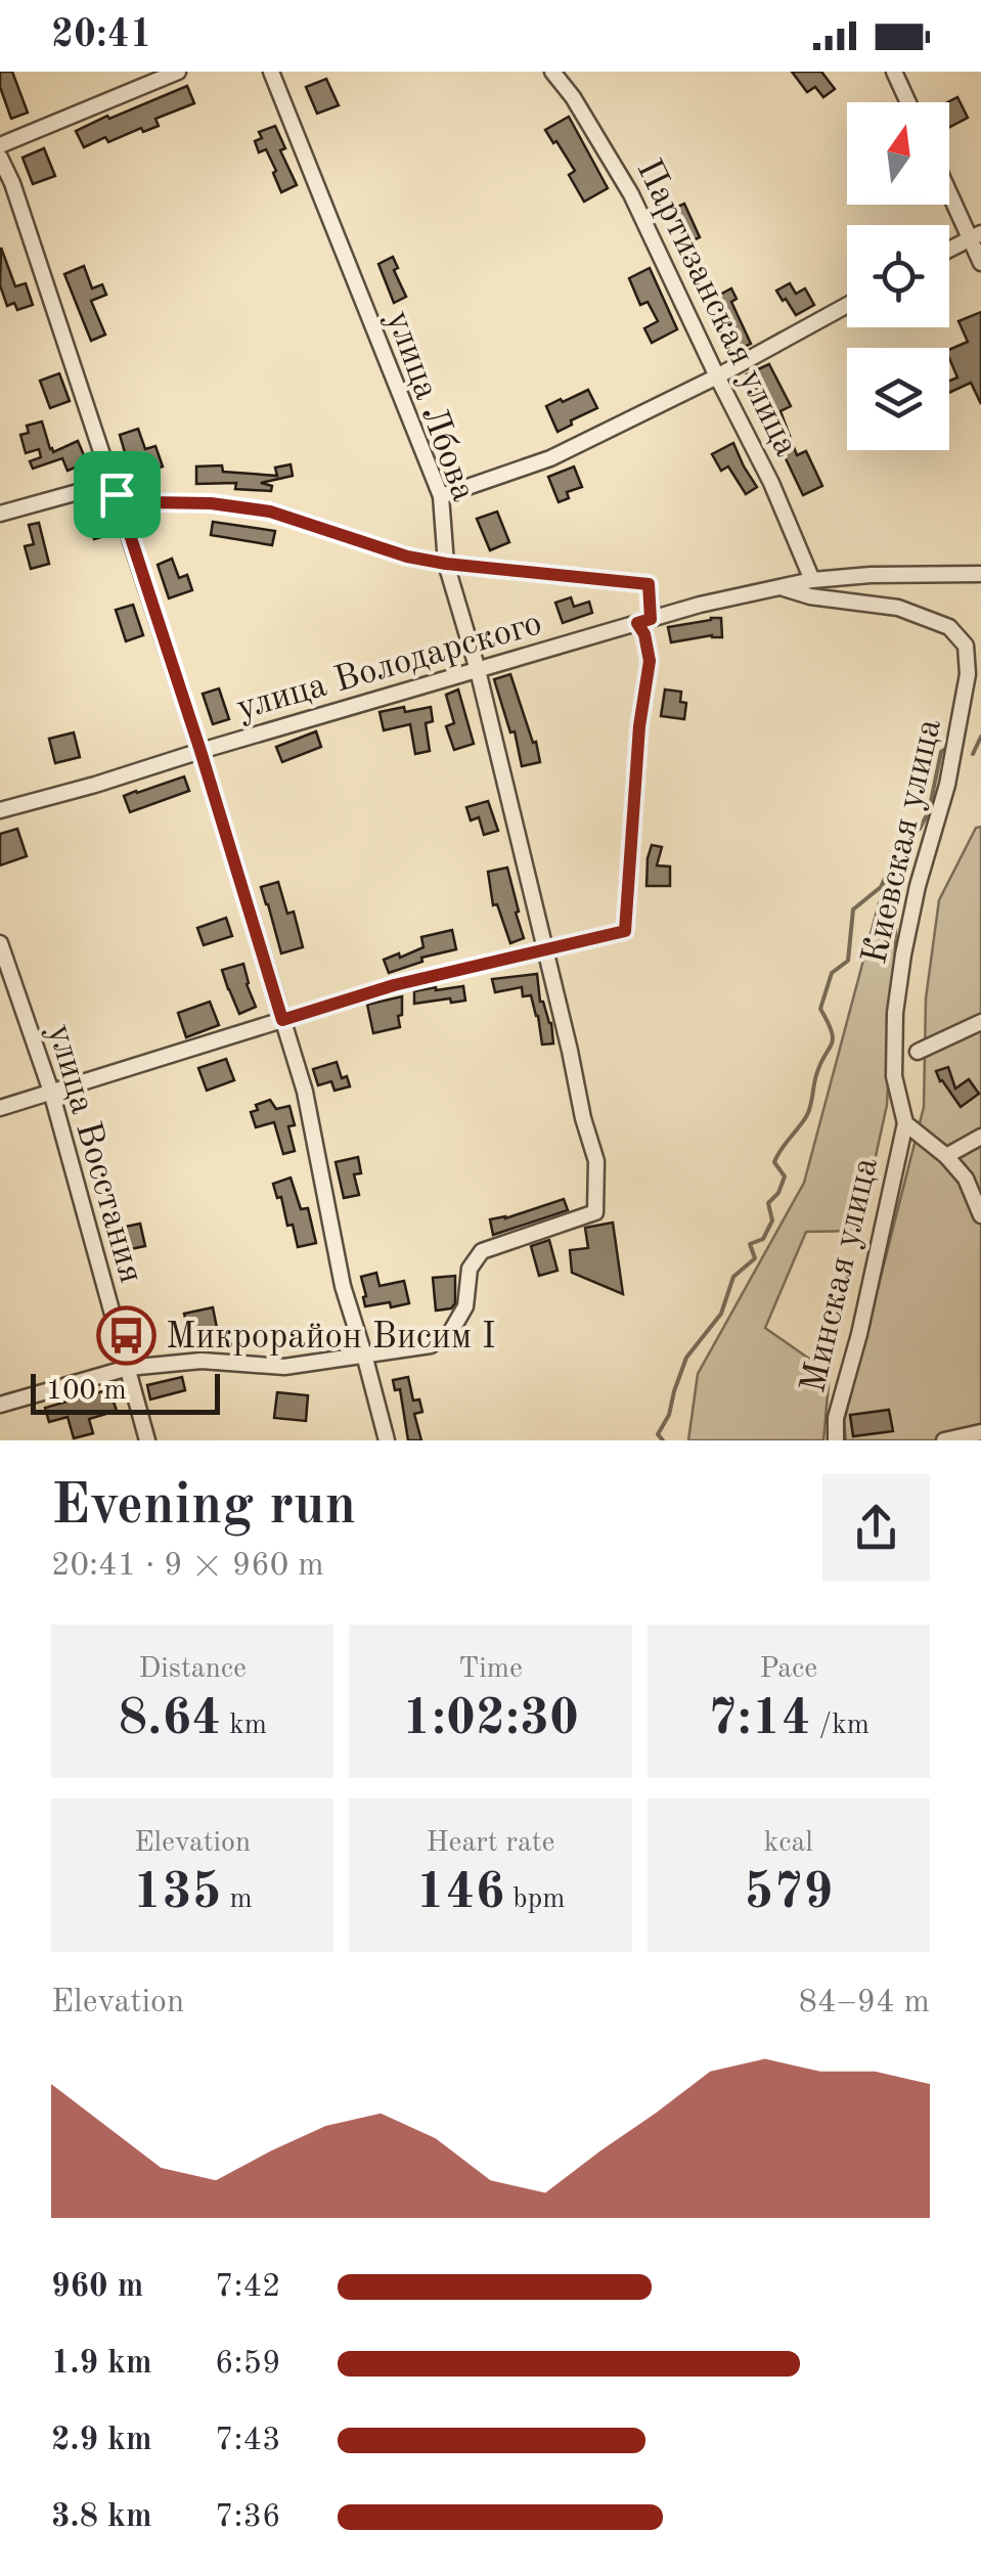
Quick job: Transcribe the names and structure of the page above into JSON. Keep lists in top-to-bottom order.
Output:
{
  "streets": {
    "street": [
      "Партизанская улица",
      "улица Лбова",
      "улица Володарского",
      "Киевская улица",
      "улица Восстания",
      "Минская улица"
    ]
  },
  "crossings": [
    ["Партизанская улица", "улица Володарского"],
    ["улица Лбова", "улица Володарского"],
    ["улица Володарского", "Киевская улица"],
    ["Киевская улица", "Минская улица"]
  ],
  "places": {
    "bus stop": ["Микрорайон Висим I"]
  },
  "scale_bar": "100 m",
  "north": "top",
  "page": {
    "status": "20:41",
    "scale": "100 m",
    "heading": ["Evening run", "20:41 · 9 × 960 m"],
    "stats": [
      ["Distance", "8.64 km"],
      ["Time", "1:02:30"],
      ["Pace", "7:14 /km"],
      ["Elevation", "135 m"],
      ["Heart rate", "146 bpm"],
      ["kcal", "579"]
    ],
    "chart": ["Elevation", "84–94 m"],
    "list": [
      {
        "name": "960 m",
        "note": "7:42"
      },
      {
        "name": "1.9 km",
        "note": "6:59"
      },
      {
        "name": "2.9 km",
        "note": "7:43"
      },
      {
        "name": "3.8 km",
        "note": "7:36"
      }
    ]
  }
}
